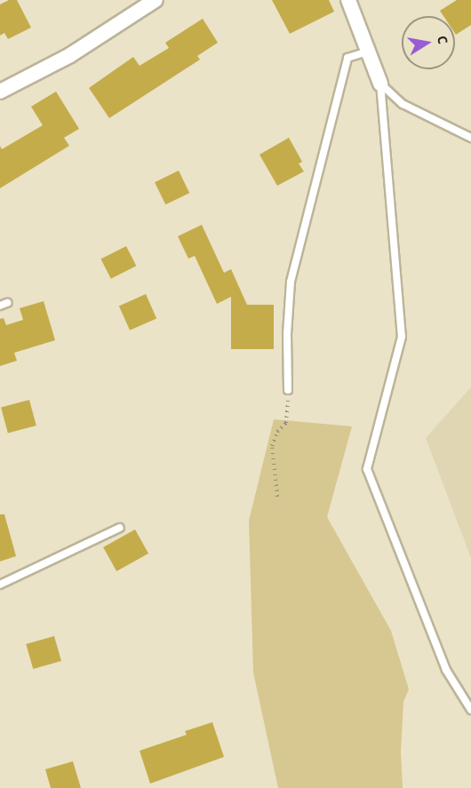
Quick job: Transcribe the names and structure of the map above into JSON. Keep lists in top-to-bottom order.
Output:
{
  "north": "right"
}
